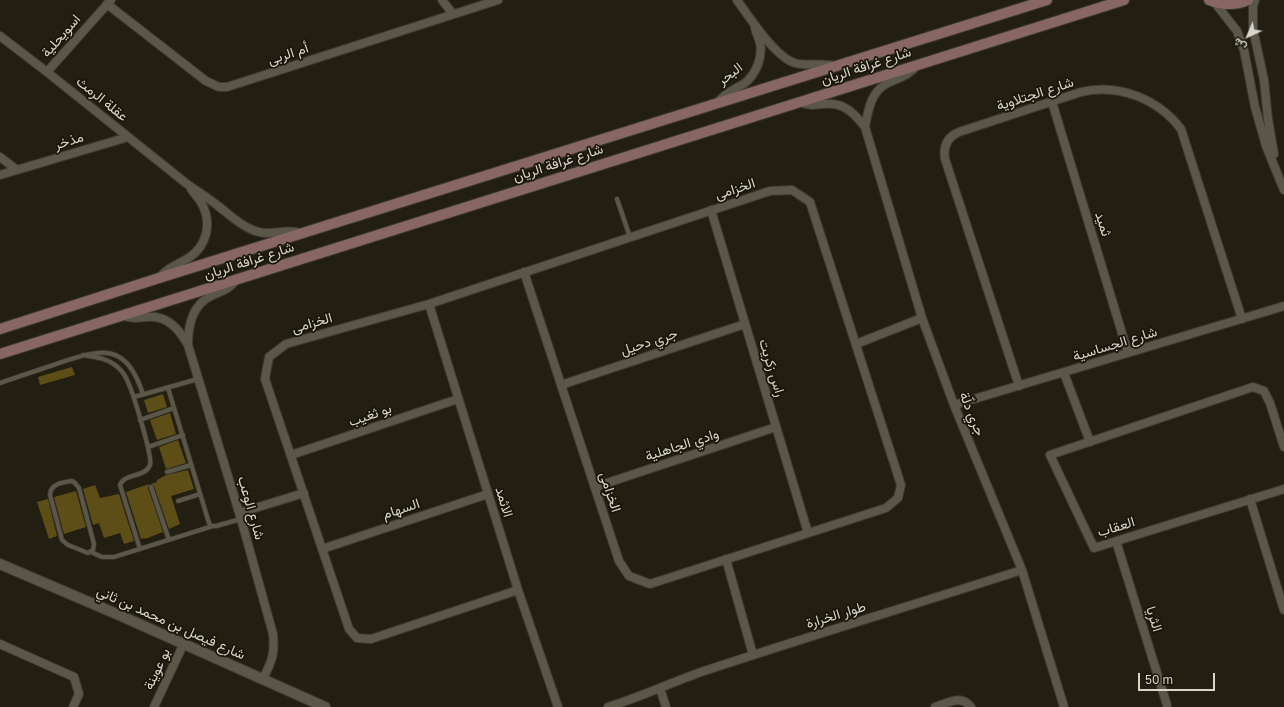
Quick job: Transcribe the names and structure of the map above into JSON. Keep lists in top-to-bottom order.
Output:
{
  "streets": {
    "main road": ["شارع غرافة الريان"],
    "street": [
      "اسويحلية",
      "أم الربى",
      "البحر",
      "شارع الجتلاوية",
      "عقلة الرمث",
      "مذخر",
      "الخزامى",
      "ثميد",
      "جري دحيل",
      "شارع الجساسية",
      "راس زكريت",
      "جري دلّة",
      "بو ثغيب",
      "وادي الجاهلية",
      "الاثمد",
      "شارع الوعب",
      "السهام",
      "العقاب",
      "طوار الخرارة",
      "الثريا",
      "شارع فيصل بن محمد بن ثاني",
      "بو عوينة"
    ]
  },
  "crossings": [
    ["اسويحلية", "أم الربى"],
    ["اسويحلية", "عقلة الرمث"],
    ["شارع غرافة الريان", "البحر"],
    ["شارع غرافة الريان", "عقلة الرمث"],
    ["شارع غرافة الريان", "جري دلّة"],
    ["شارع غرافة الريان", "شارع الوعب"],
    ["شارع الجتلاوية", "ثميد"],
    ["شارع الجتلاوية", "شارع الجساسية"],
    ["عقلة الرمث", "مذخر"],
    ["الخزامى", "جري دحيل"],
    ["الخزامى", "راس زكريت"],
    ["الخزامى", "بو ثغيب"],
    ["الخزامى", "وادي الجاهلية"],
    ["الخزامى", "الاثمد"],
    ["الخزامى", "السهام"],
    ["ثميد", "شارع الجساسية"],
    ["جري دحيل", "راس زكريت"],
    ["شارع الجساسية", "جري دلّة"],
    ["راس زكريت", "وادي الجاهلية"],
    ["جري دلّة", "طوار الخرارة"],
    ["بو ثغيب", "الاثمد"],
    ["الاثمد", "السهام"],
    ["شارع الوعب", "شارع فيصل بن محمد بن ثاني"],
    ["العقاب", "الثريا"],
    ["شارع فيصل بن محمد بن ثاني", "بو عوينة"]
  ],
  "scale_bar": "50 m",
  "north": "bottom left"
}
